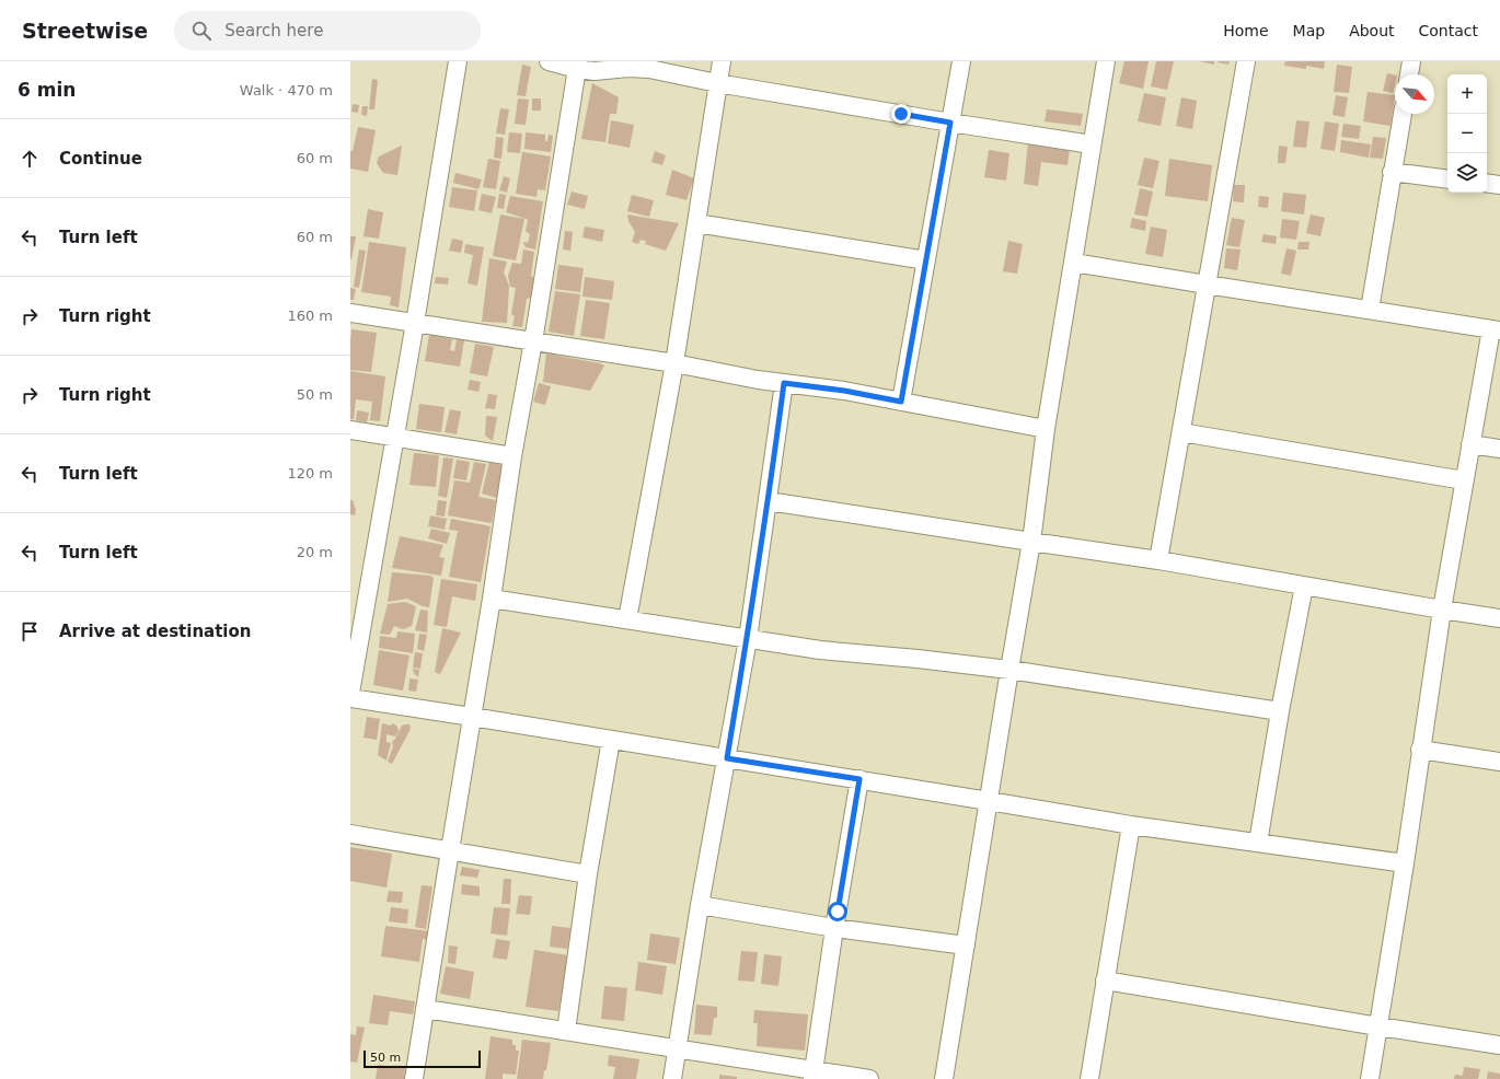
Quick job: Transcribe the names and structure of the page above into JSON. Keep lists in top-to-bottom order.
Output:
{
  "scale_bar": "50 m",
  "north": "bottom right",
  "page": {
    "header": "Streetwise",
    "search": "Search here",
    "nav": [
      "Home",
      "Map",
      "About",
      "Contact"
    ],
    "heading": ["6 min", "Walk · 470 m"],
    "map_buttons": ["+", "−"],
    "list": [
      ["Continue", "60 m"],
      ["Turn left", "60 m"],
      ["Turn right", "160 m"],
      ["Turn right", "50 m"],
      ["Turn left", "120 m"],
      ["Turn left", "20 m"],
      "Arrive at destination"
    ],
    "scale": "50 m"
  }
}
